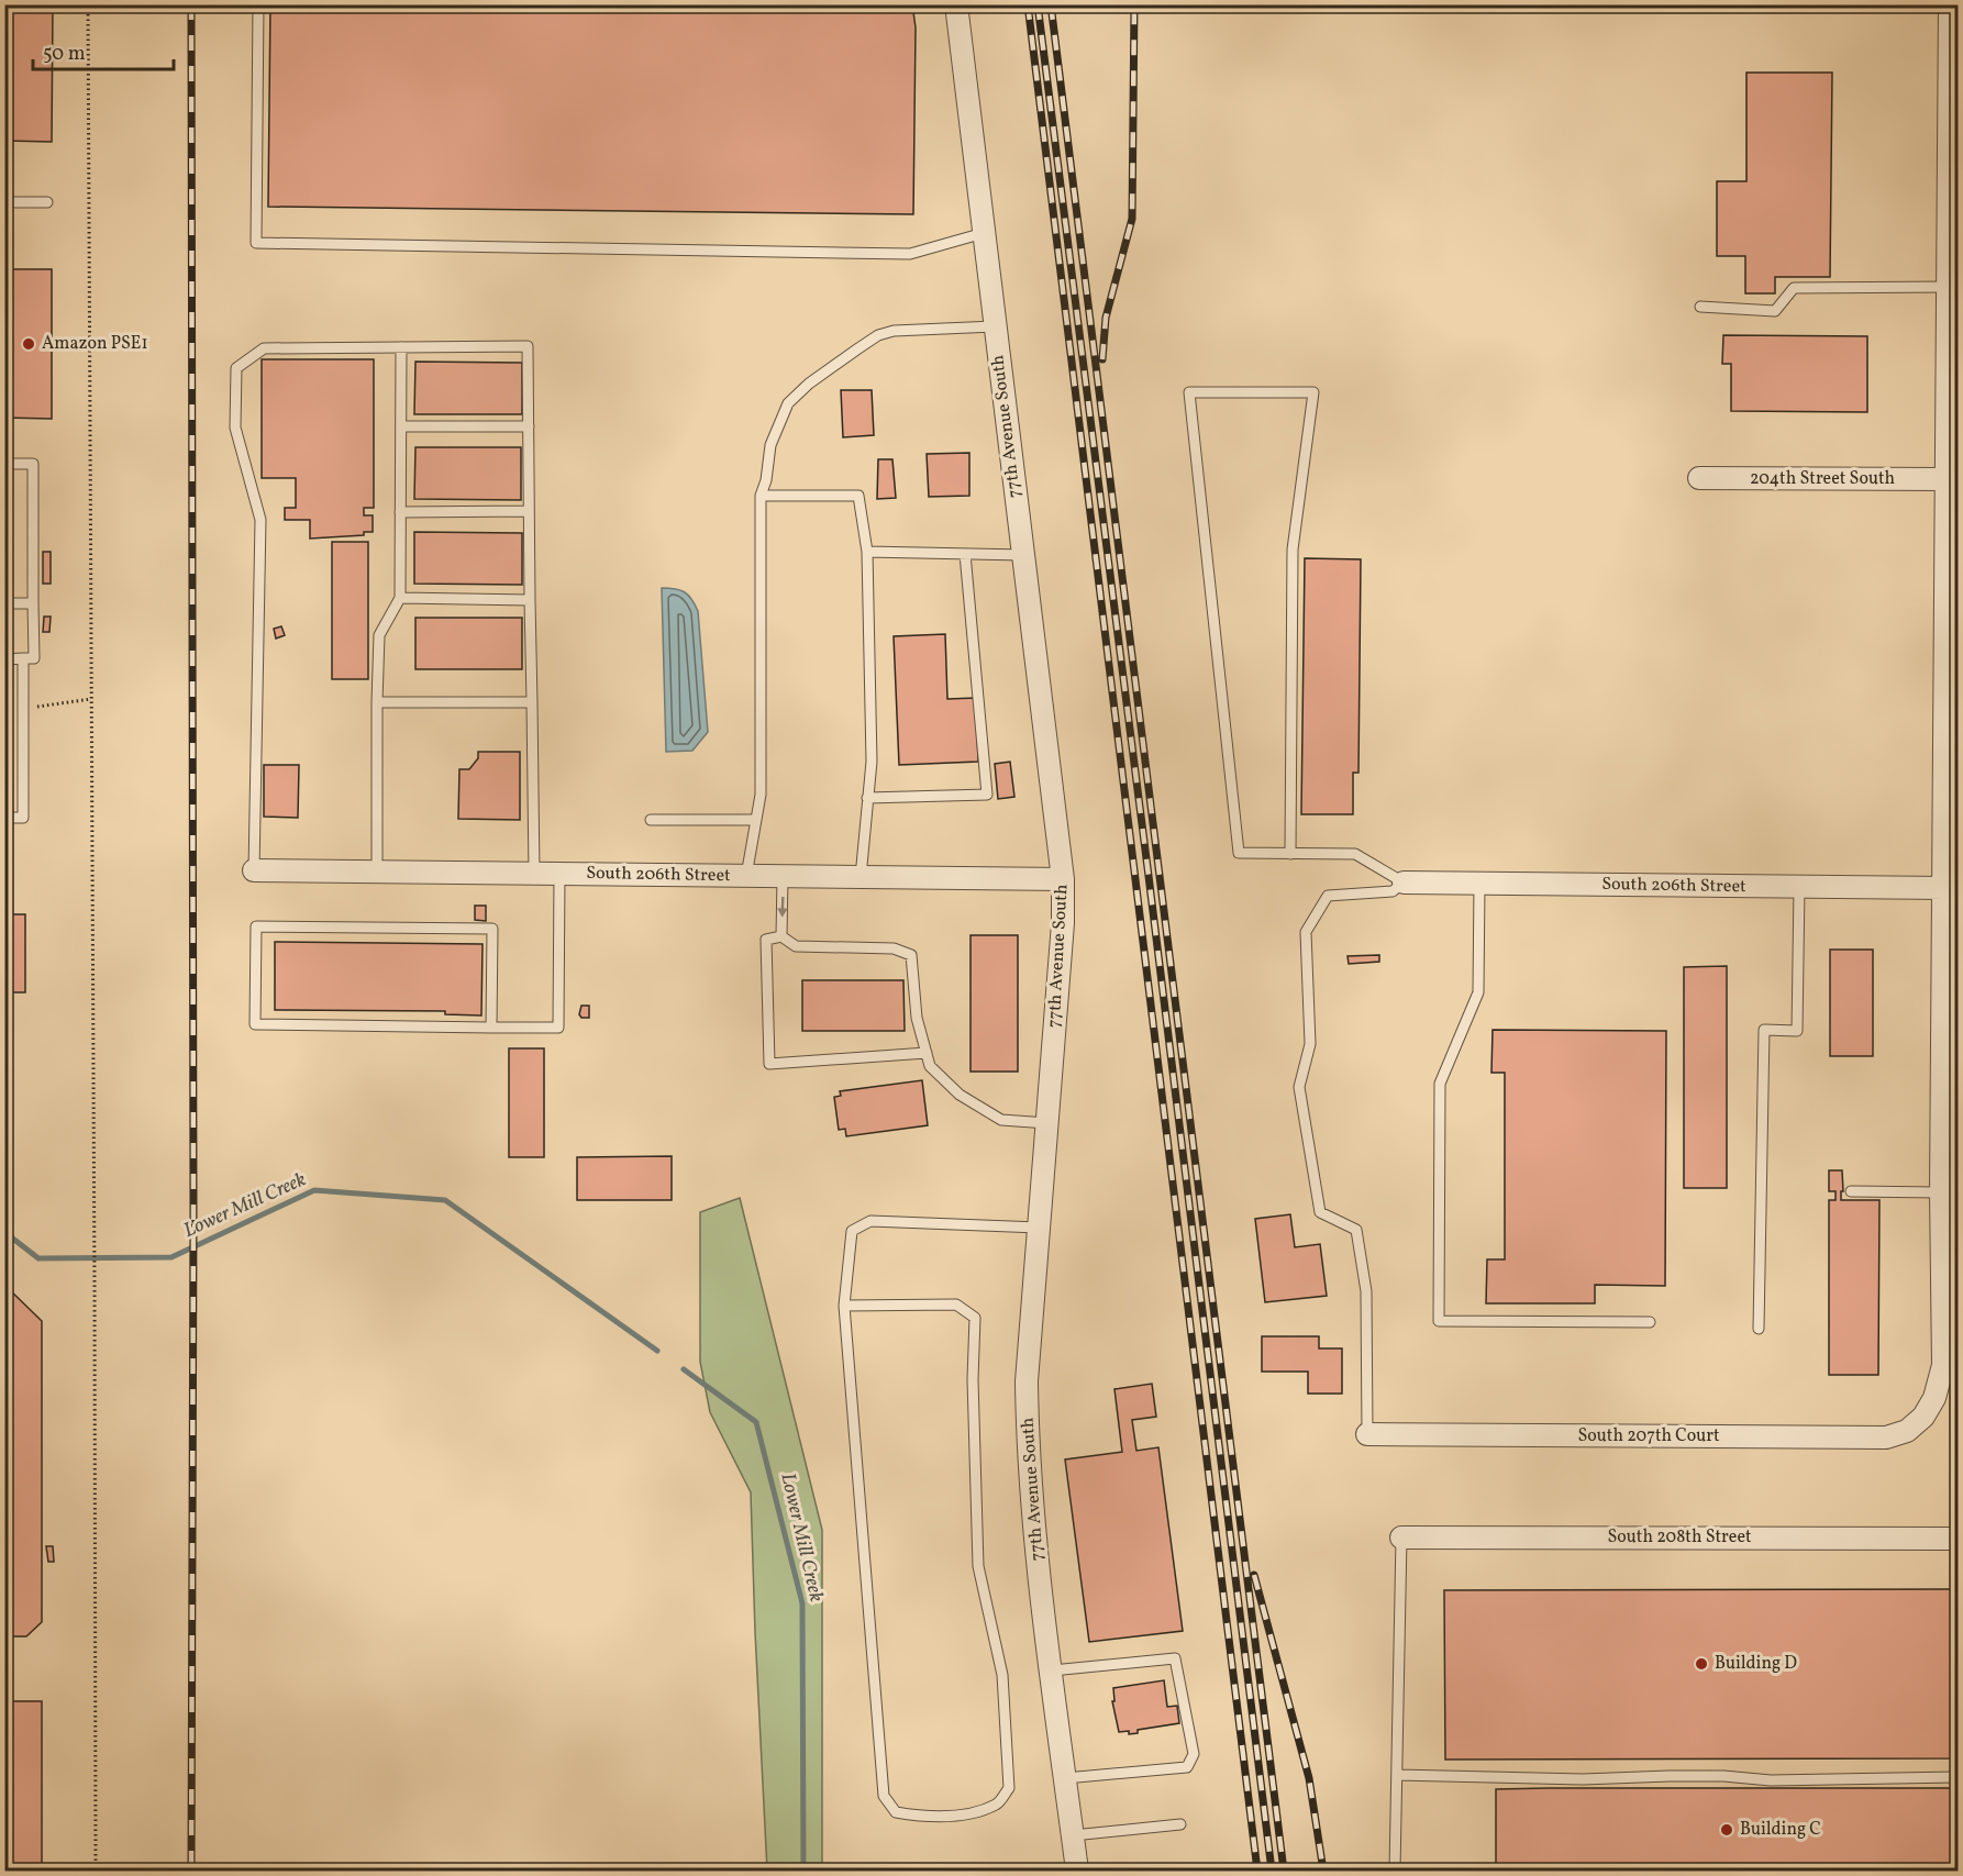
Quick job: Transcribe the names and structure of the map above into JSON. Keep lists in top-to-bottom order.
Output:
{
  "streets": {
    "street": [
      "77th Avenue South",
      "204th Street South",
      "South 206th Street",
      "South 207th Court",
      "South 208th Street"
    ]
  },
  "crossings": [
    ["77th Avenue South", "South 206th Street"]
  ],
  "water": ["Lower Mill Creek"],
  "places": ["Amazon PSE1", "Building D", "Building C"],
  "scale_bar": "50 m"
}
